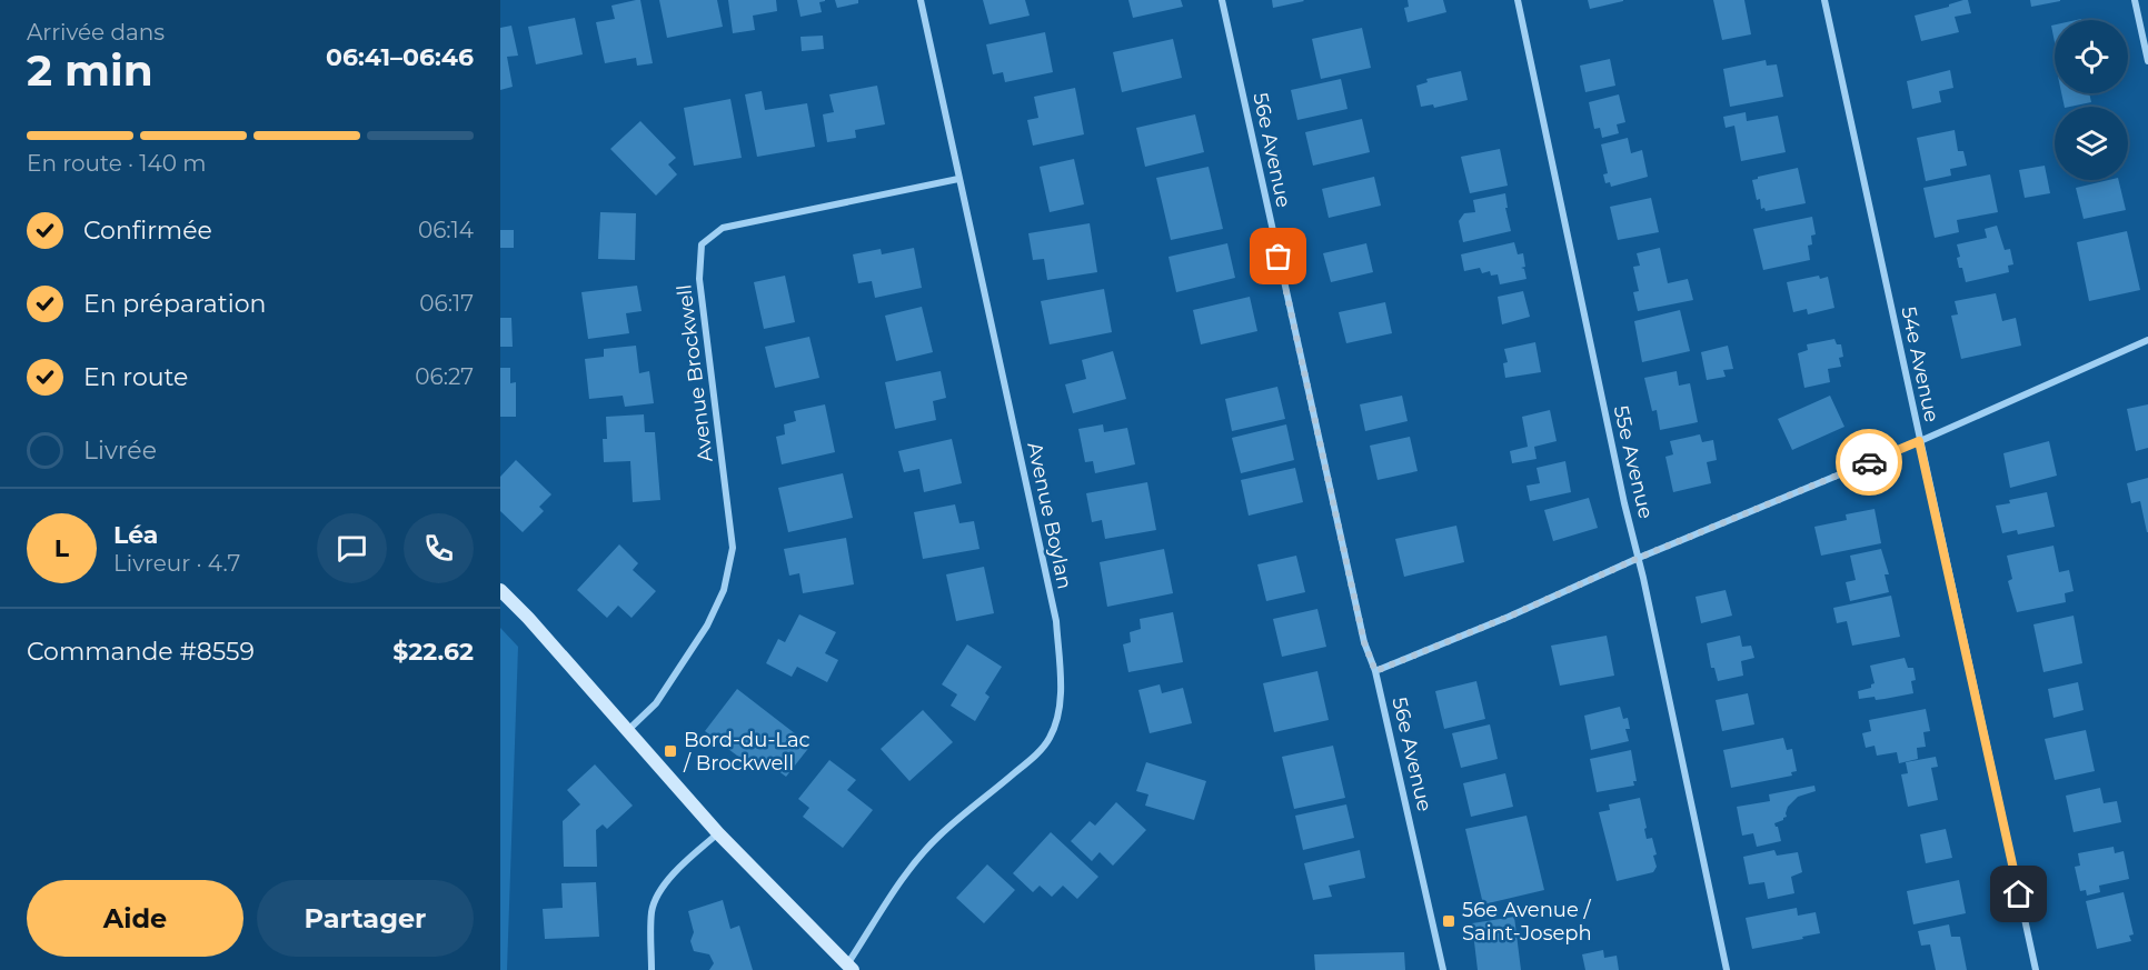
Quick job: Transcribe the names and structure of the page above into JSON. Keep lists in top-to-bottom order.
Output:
{
  "streets": {
    "street": [
      "56e Avenue",
      "54e Avenue",
      "Avenue Brockwell",
      "55e Avenue",
      "Avenue Boylan"
    ]
  },
  "crossings": [
    ["Avenue Brockwell", "Avenue Boylan"]
  ],
  "places": {
    "transit": ["Bord-du-Lac / Brockwell", "56e Avenue / Saint-Joseph"]
  },
  "page": {
    "heading": ["2 min", "Arrivée dans", "06:41–06:46"],
    "panel": [
      "Léa",
      "Livreur · 4.7",
      "Commande #8559",
      "$22.62"
    ],
    "bar": "En route · 140 m",
    "list": [
      ["Confirmée", "06:14"],
      ["En préparation", "06:17"],
      ["En route", "06:27"],
      "Livrée"
    ],
    "round": "L",
    "buttons": ["Aide", "Partager"]
  }
}
